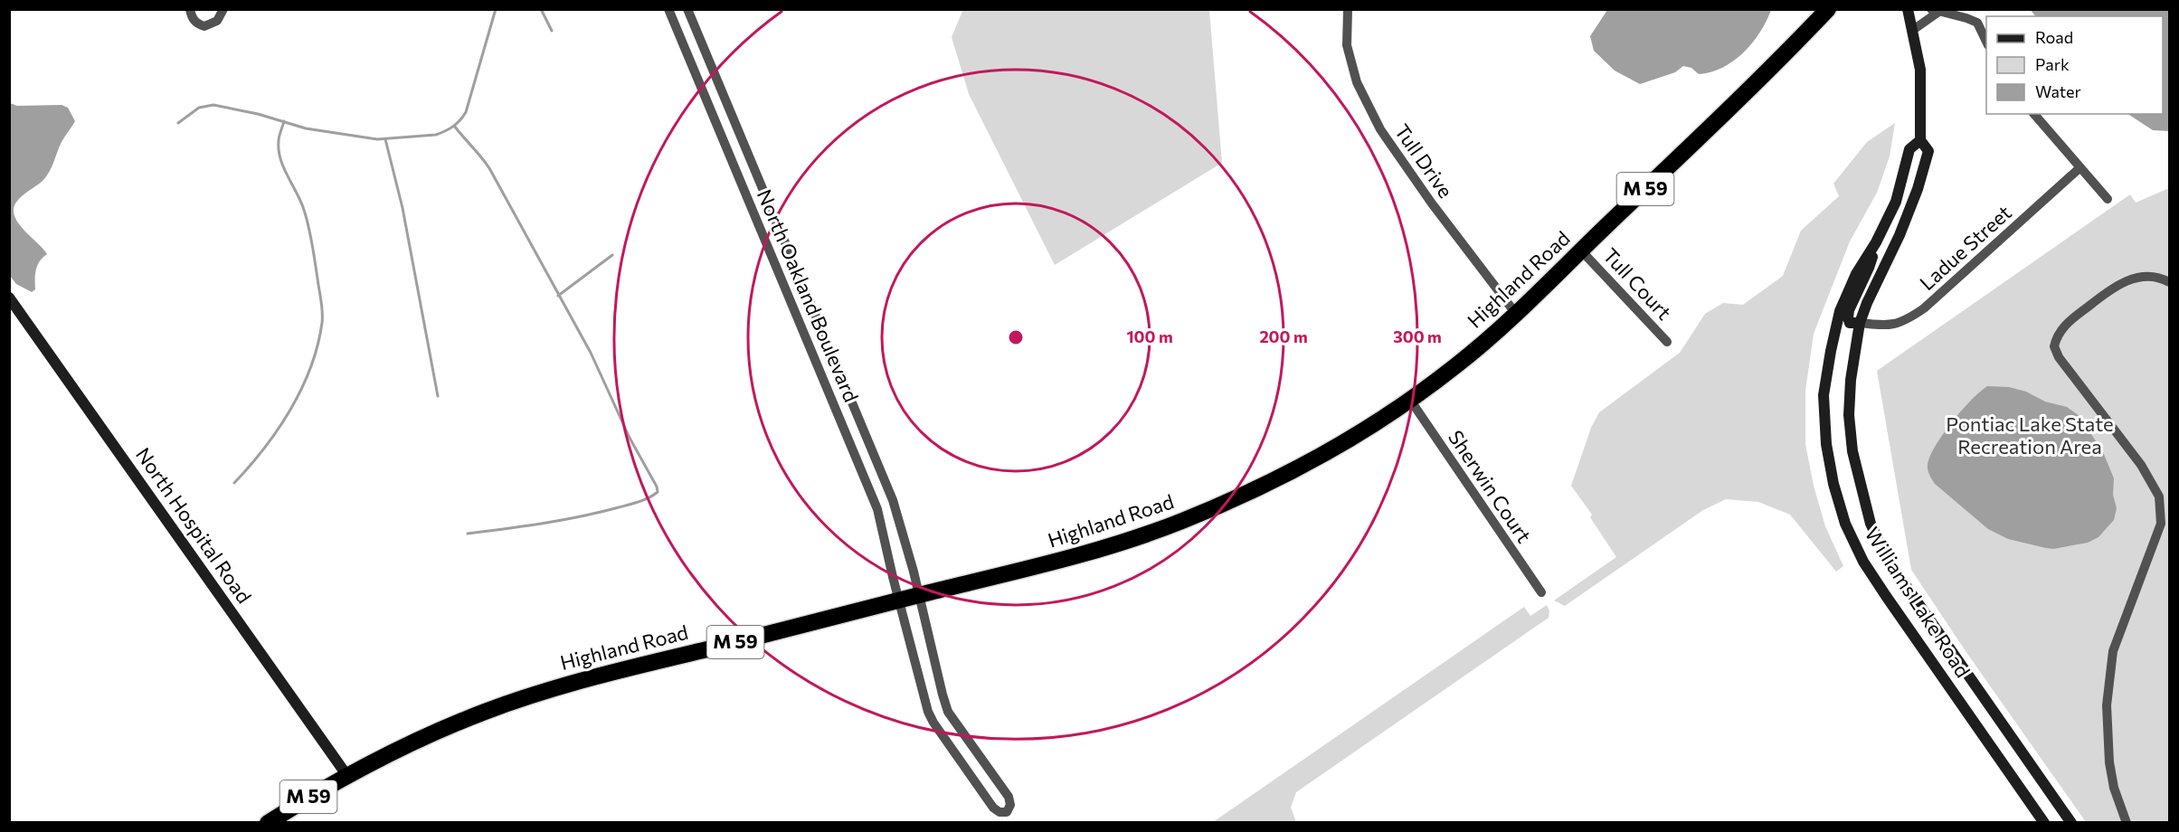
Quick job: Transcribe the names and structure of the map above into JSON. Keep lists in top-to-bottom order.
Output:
{
  "streets": {
    "highway": ["M 59", "Highland Road"],
    "main road": ["North Hospital Road", "Williams Lake Road"],
    "street": [
      "Tull Drive",
      "Ladue Street",
      "Tull Court",
      "North Oakland Boulevard",
      "Sherwin Court"
    ]
  },
  "crossings": [
    ["Tull Drive", "Highland Road"],
    ["Ladue Street", "Williams Lake Road"],
    ["Highland Road", "Tull Court"],
    ["Highland Road", "North Oakland Boulevard"],
    ["Highland Road", "Sherwin Court"],
    ["Highland Road", "North Hospital Road"]
  ],
  "parks": ["Pontiac Lake State Recreation Area"],
  "legend": ["Road", "Park", "Water"],
  "rings": ["100 m", "200 m", "300 m"]
}
